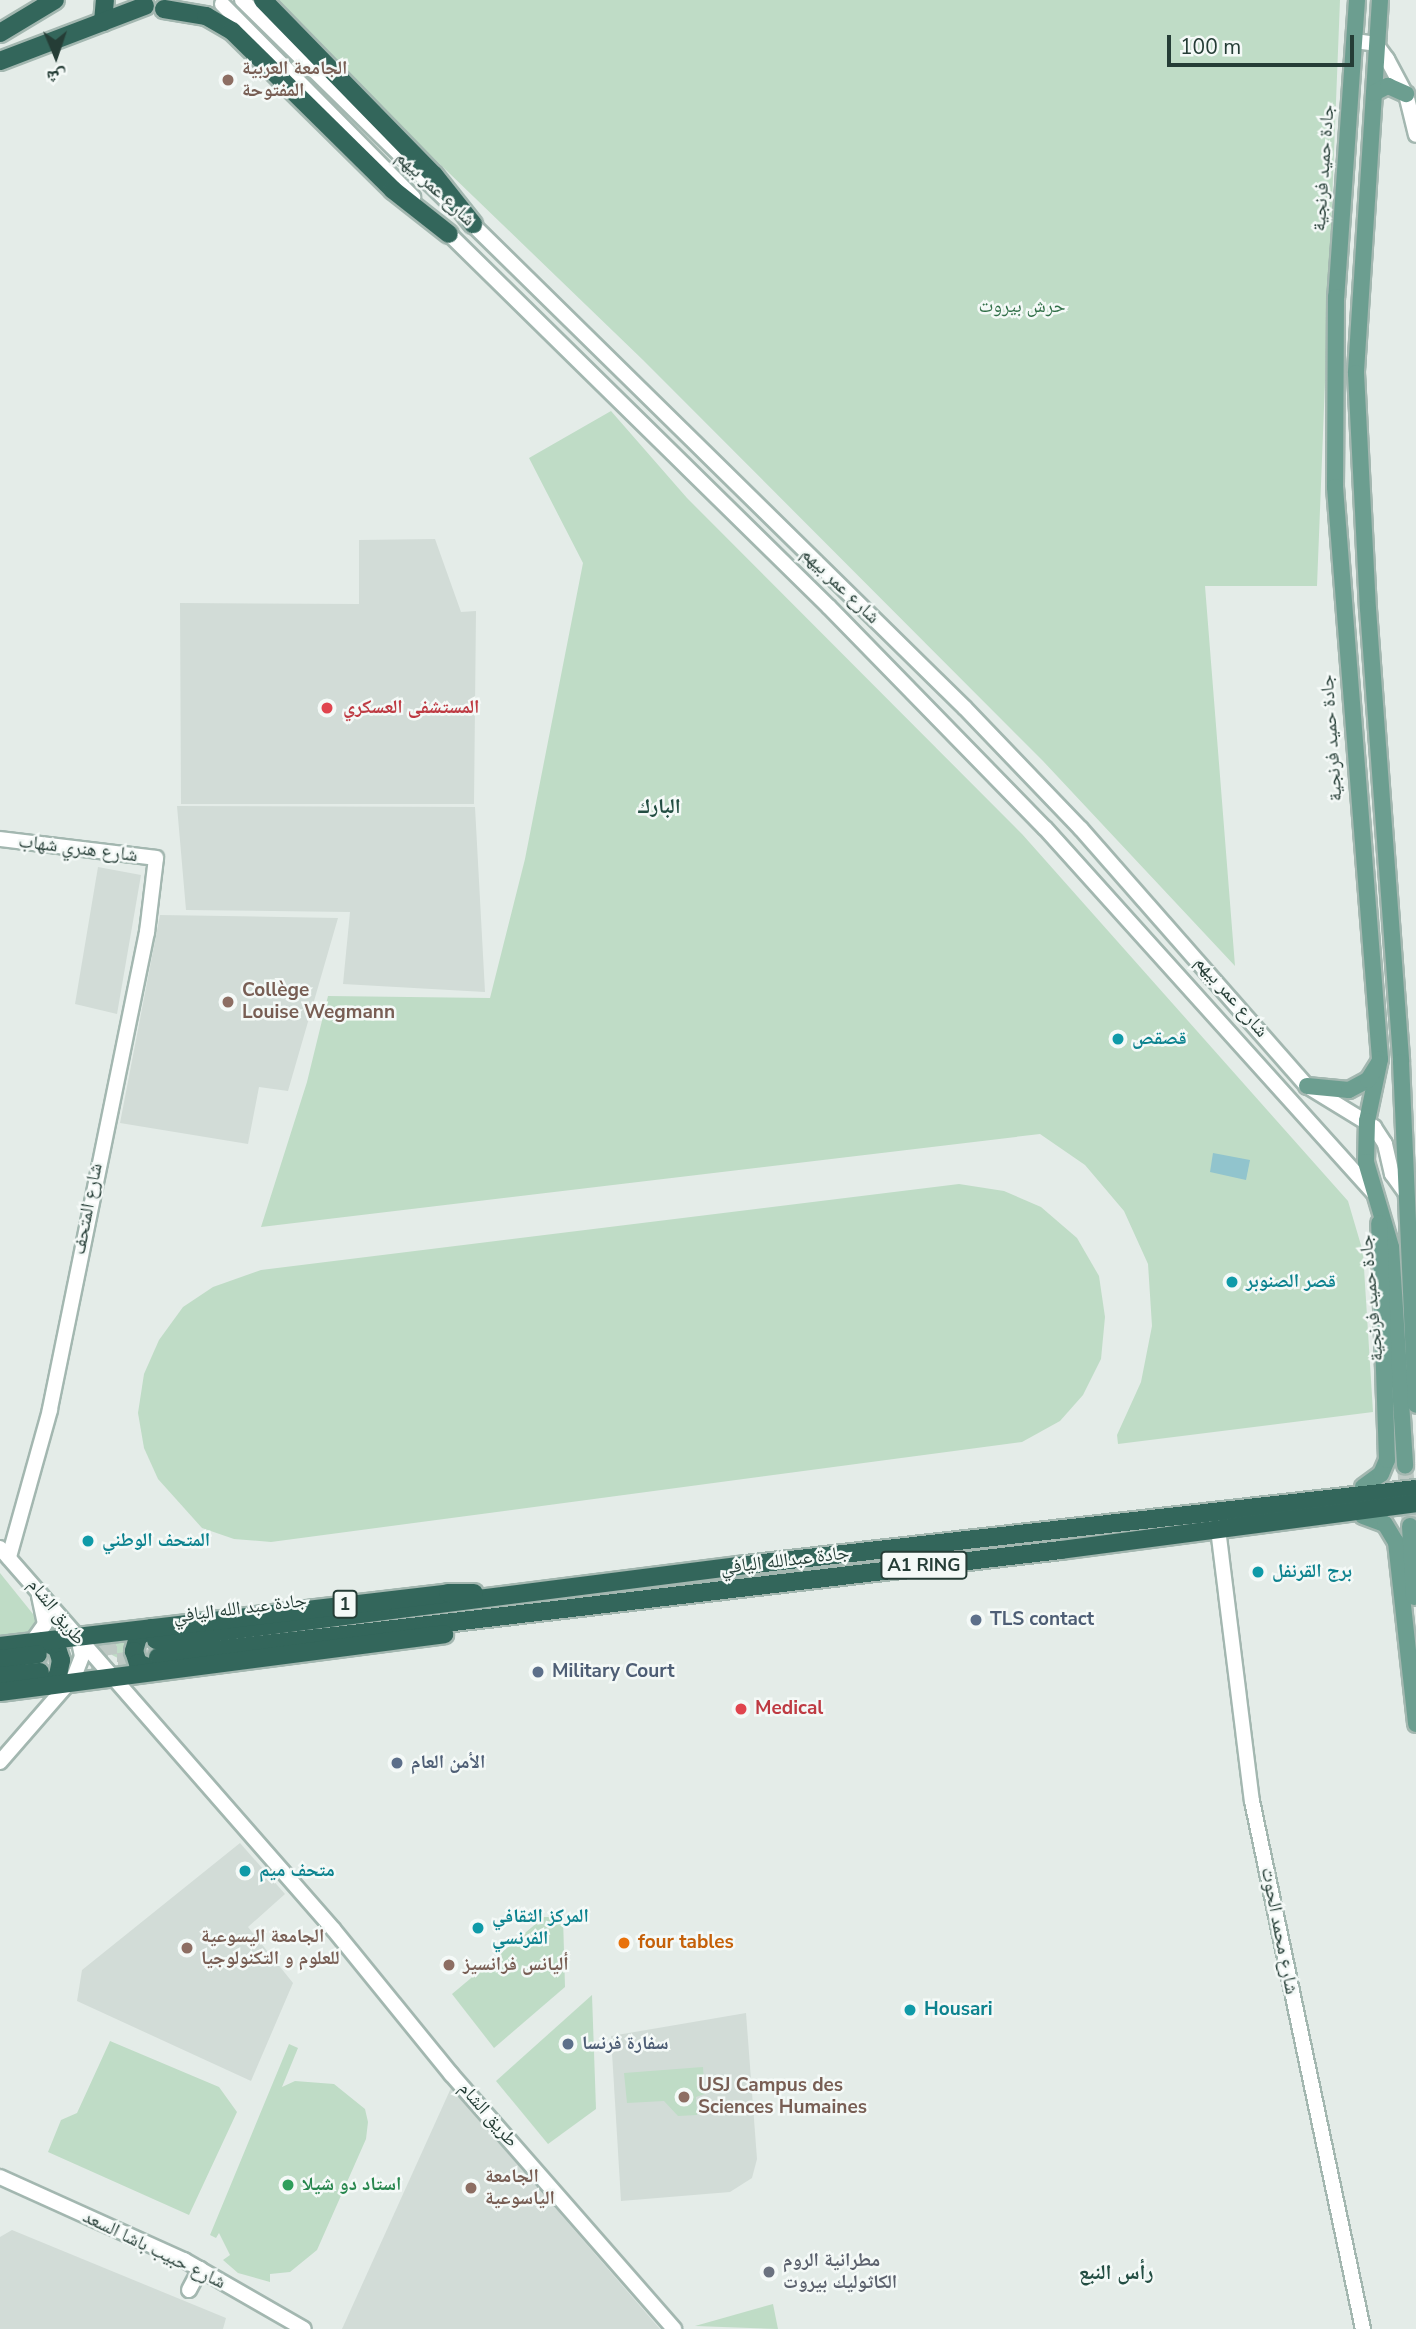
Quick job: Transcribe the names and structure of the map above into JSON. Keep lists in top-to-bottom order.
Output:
{
  "streets": {
    "highway": ["جادة عبدالله اليافي", "A1 RING", "1"],
    "main road": [
      "جادة حميد فرنجية",
      "شارع عمر بيهم",
      "شارع هنري شهاب",
      "شارع المتحف",
      "طريق الشام",
      "شارع محمد الحوت",
      "شارع حبيب باشا السعد"
    ]
  },
  "crossings": [
    ["جادة حميد فرنجية", "شارع عمر بيهم"],
    ["شارع هنري شهاب", "شارع المتحف"],
    ["شارع المتحف", "طريق الشام"],
    ["جادة عبدالله اليافي", "1"],
    ["جادة عبدالله اليافي", "شارع محمد الحوت"]
  ],
  "districts": ["البارك", "رأس النبع"],
  "parks": ["حرش بيروت"],
  "places": [
    "الجامعة العربية المفتوحة",
    "المستشفى العسكري",
    "Collège Louise Wegmann",
    "قصقص",
    "قصر الصنوبر",
    "المتحف الوطني",
    "برج القرنفل",
    "TLS contact",
    "Military Court",
    "Medical",
    "الأمن العام",
    "متحف ميم",
    "المركز الثقافي الفرنسي",
    "four tables",
    "الجامعة اليسوعية للعلوم و التكنولوجيا",
    "أليانس فرانسيز",
    "Housari",
    "سفارة فرنسا",
    "USJ Campus des Sciences Humaines",
    "استاد دو شيلا",
    "الجامعة الياسوعية",
    "مطرانية الروم الكاثوليك بيروت"
  ],
  "scale_bar": "100 m",
  "north": "bottom"
}
